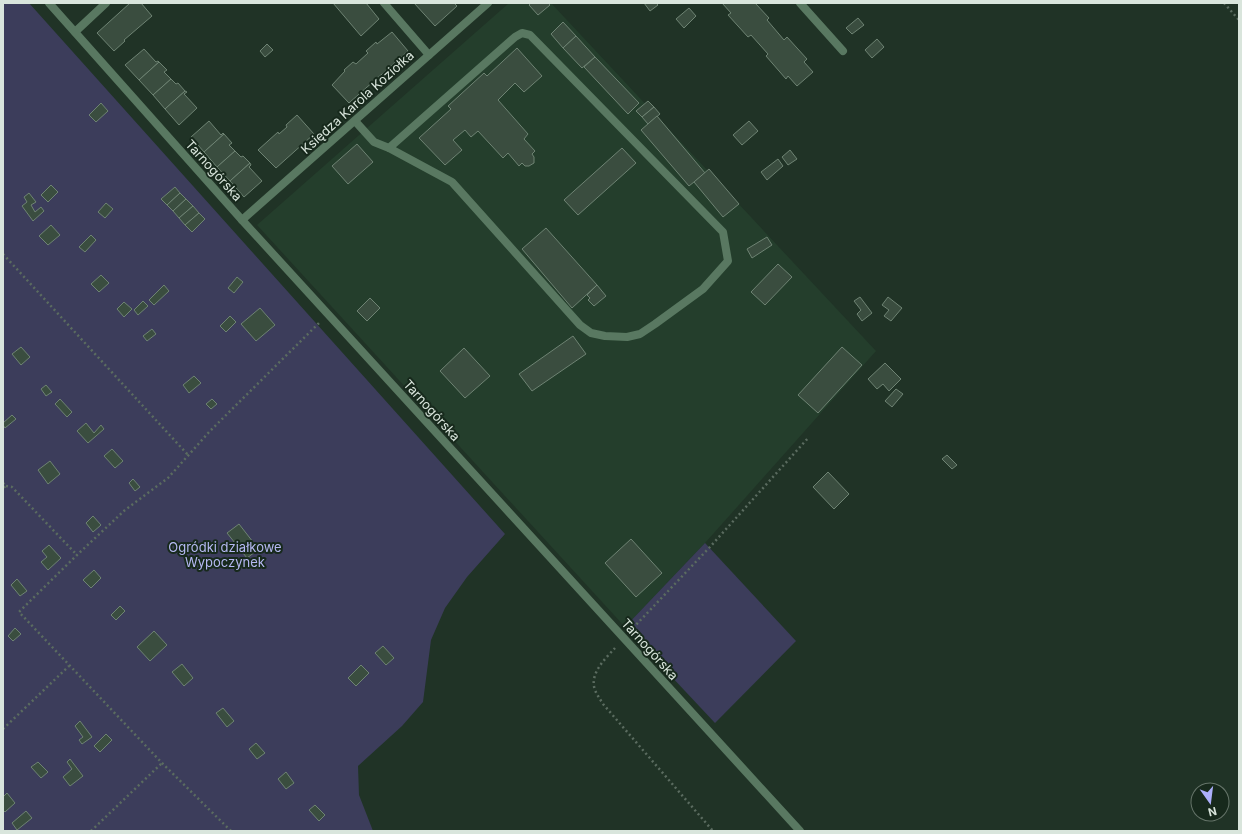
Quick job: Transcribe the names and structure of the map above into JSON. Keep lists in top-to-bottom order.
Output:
{
  "streets": {
    "street": ["Księdza Karola Koziołka", "Tarnogórska"]
  },
  "crossings": [
    ["Księdza Karola Koziołka", "Tarnogórska"]
  ],
  "parks": ["Ogródki działkowe Wypoczynek"],
  "north": "bottom"
}
